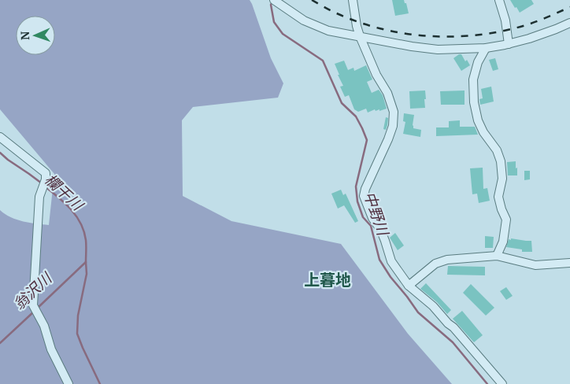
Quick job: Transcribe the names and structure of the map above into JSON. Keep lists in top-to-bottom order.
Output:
{
  "districts": ["上暮地"],
  "water": ["欄干川", "中野川", "翁沢川"],
  "north": "left"
}
